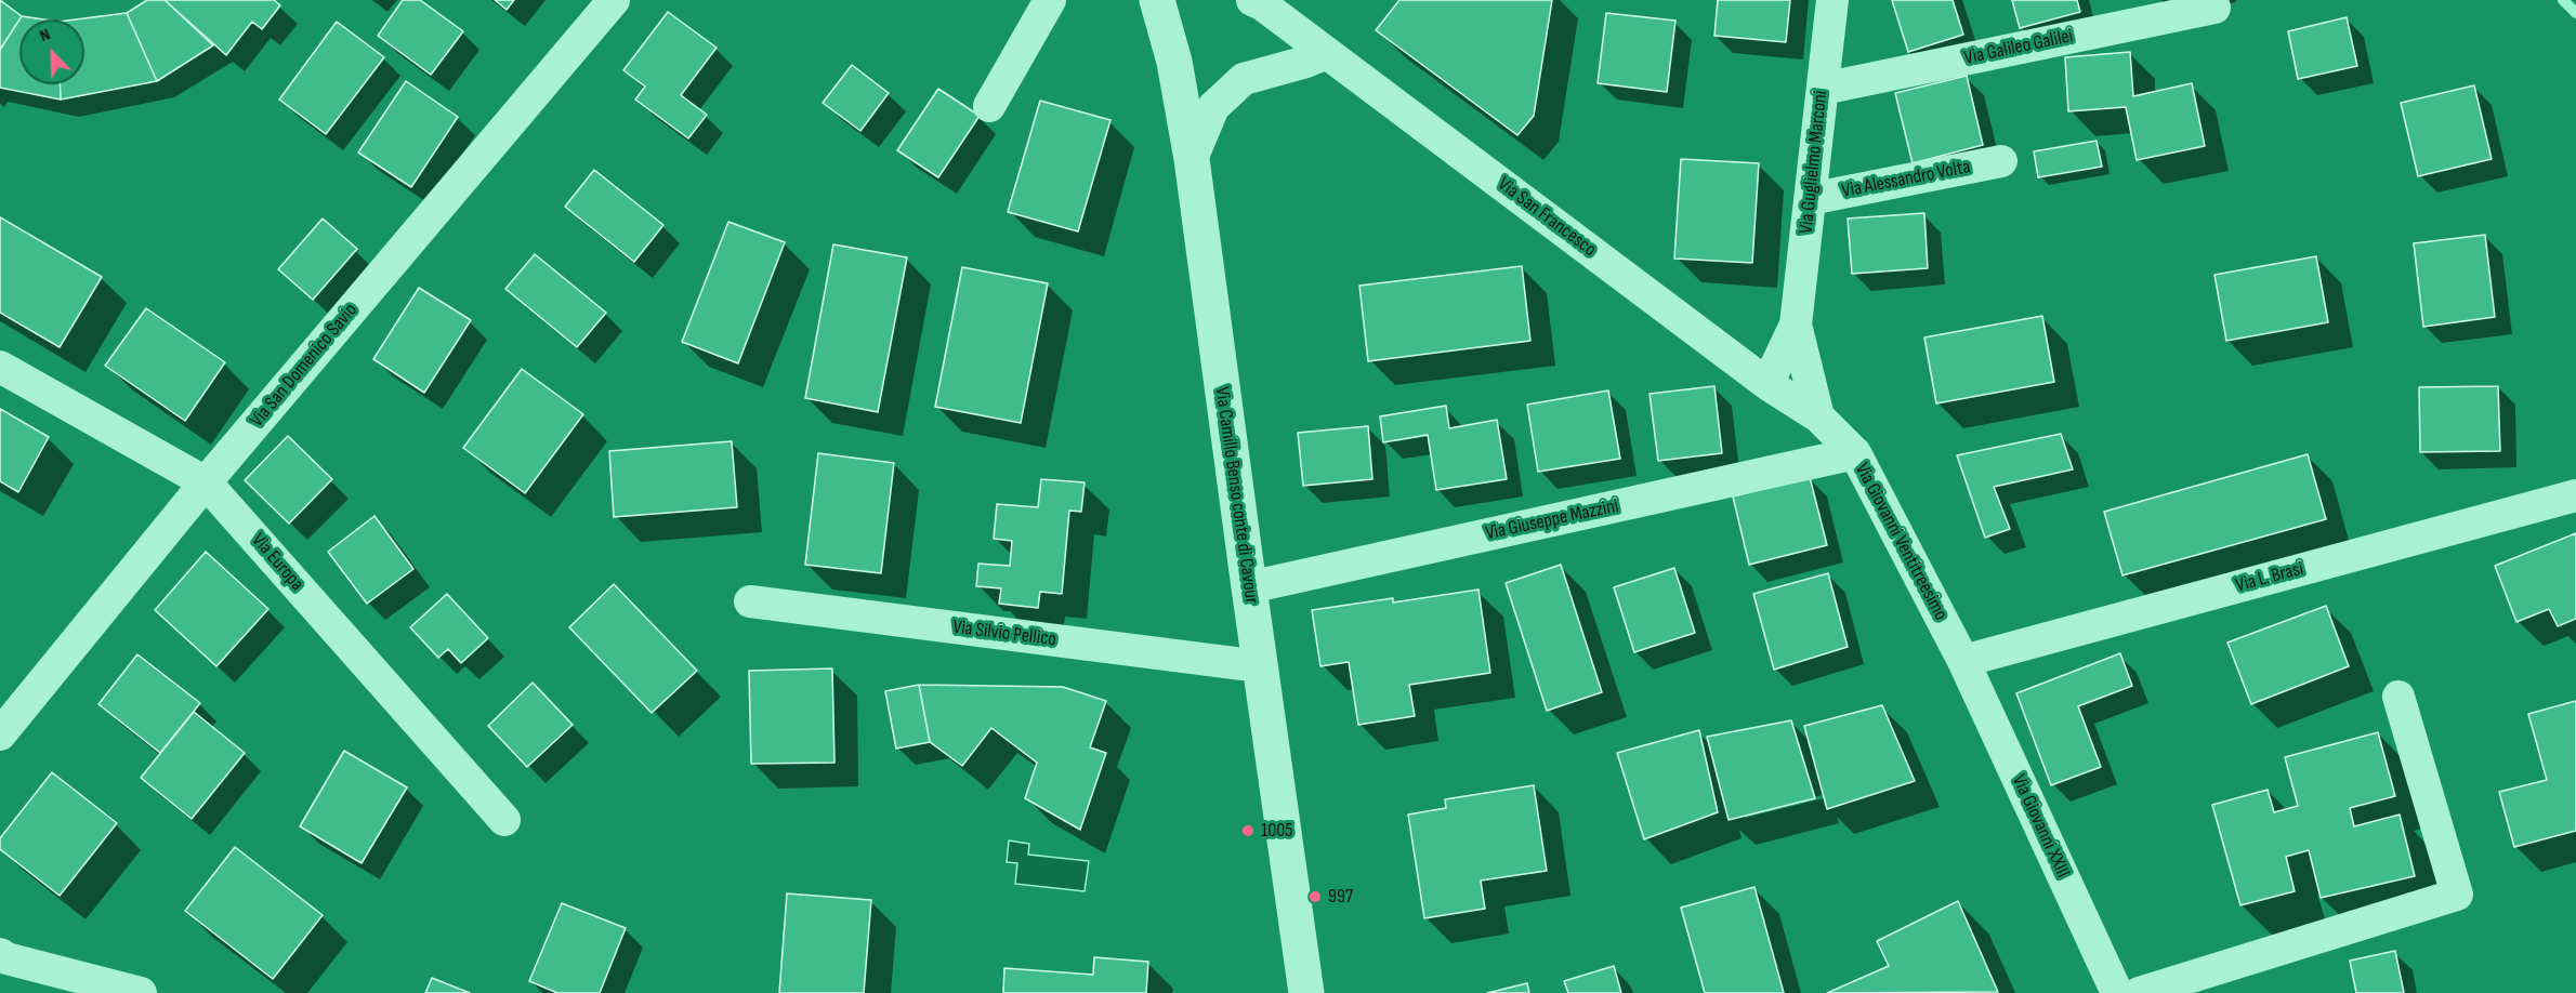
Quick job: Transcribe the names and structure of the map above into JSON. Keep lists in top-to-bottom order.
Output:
{
  "streets": {
    "street": [
      "Via Galileo Galilei",
      "Via Guglielmo Marconi",
      "Via Alessandro Volta",
      "Via San Francesco",
      "Via San Domenico Savio",
      "Via Camillo Benso conte di Cavour",
      "Via Giuseppe Mazzini",
      "Via Giovanni Ventitreesimo",
      "Via Europa",
      "Via L. Brasi",
      "Via Silvio Pellico",
      "Via Giovanni XXIII"
    ]
  },
  "crossings": [
    ["Via Galileo Galilei", "Via Guglielmo Marconi"],
    ["Via Guglielmo Marconi", "Via Alessandro Volta"],
    ["Via Guglielmo Marconi", "Via San Francesco"],
    ["Via Guglielmo Marconi", "Via Giovanni Ventitreesimo"],
    ["Via San Francesco", "Via Giovanni Ventitreesimo"],
    ["Via San Domenico Savio", "Via Europa"],
    ["Via Camillo Benso conte di Cavour", "Via Giuseppe Mazzini"],
    ["Via Camillo Benso conte di Cavour", "Via Silvio Pellico"],
    ["Via Giuseppe Mazzini", "Via Giovanni Ventitreesimo"],
    ["Via Giovanni Ventitreesimo", "Via L. Brasi"],
    ["Via Giovanni Ventitreesimo", "Via Giovanni XXIII"],
    ["Via L. Brasi", "Via Giovanni XXIII"]
  ],
  "places": ["1005", "997"],
  "north": "top left"
}
